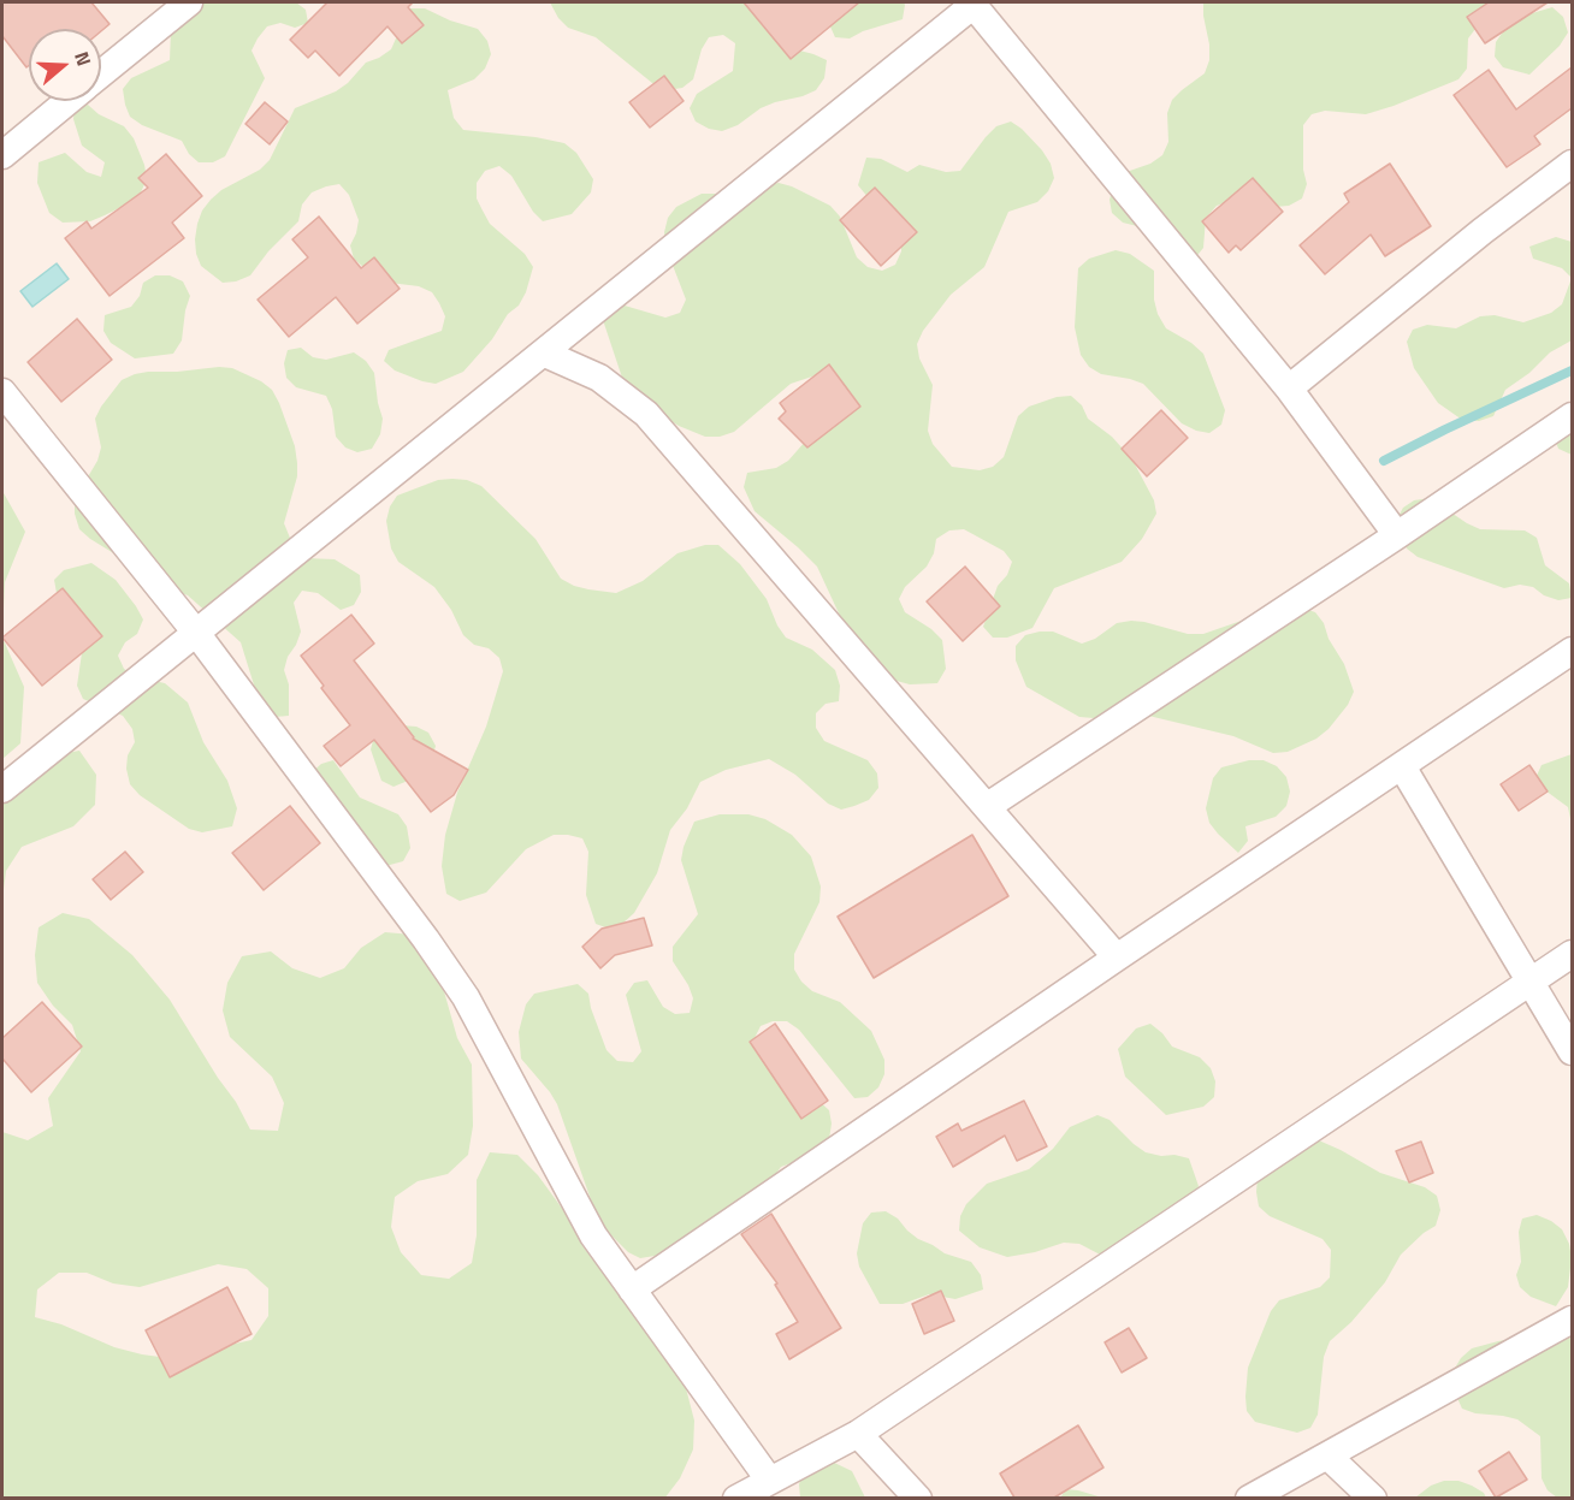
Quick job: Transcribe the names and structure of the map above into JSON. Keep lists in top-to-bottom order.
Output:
{
  "north": "right"
}
